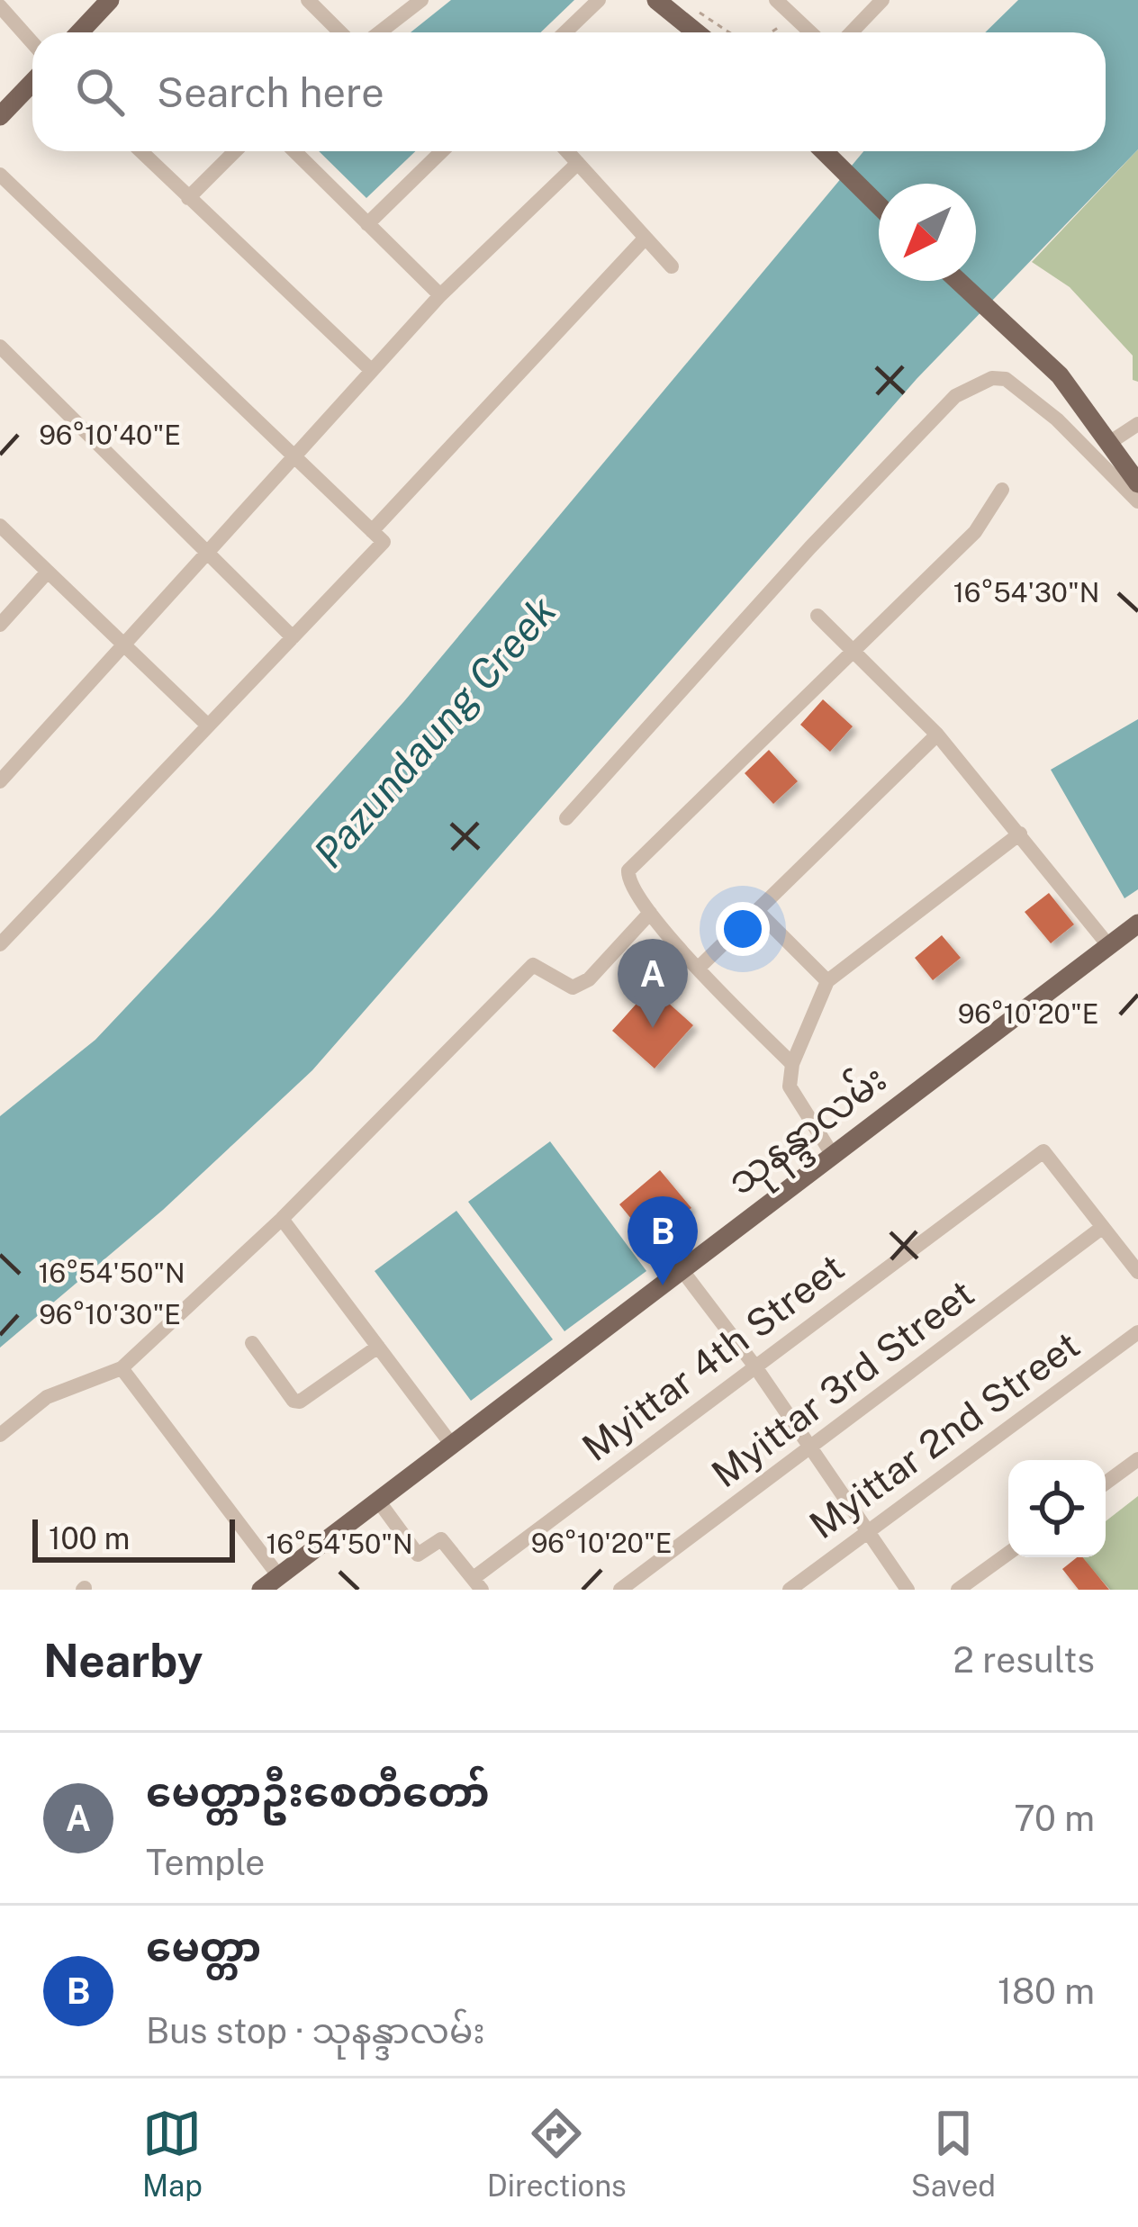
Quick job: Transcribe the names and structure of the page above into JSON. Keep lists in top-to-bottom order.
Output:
{
  "streets": {
    "main road": ["သုနန္ဒာလမ်း"],
    "street": ["Myittar 4th Street", "Myittar 3rd Street", "Myittar 2nd Street"]
  },
  "crossings": [
    ["Myittar 4th Street", "Myittar 3rd Street"]
  ],
  "water": ["Pazundaung Creek"],
  "scale_bar": "100 m",
  "north": "bottom left",
  "page": {
    "search": "Search here",
    "pins": ["A", "B"],
    "scale": "100 m",
    "heading": ["Nearby", "2 results"],
    "list": [
      {
        "mark": "A",
        "name": "မေတ္တာဦးစေတီတော်",
        "note": "Temple",
        "value": "70 m"
      },
      {
        "mark": "B",
        "name": "မေတ္တာ",
        "note": "Bus stop · သုနန္ဒာလမ်း",
        "value": "180 m"
      }
    ],
    "nav": ["Map", "Directions", "Saved"]
  },
  "coordinates": [
    "96°10'40\"E",
    "16°54'30\"N",
    "96°10'20\"E",
    "16°54'50\"N",
    "96°10'30\"E"
  ]
}
